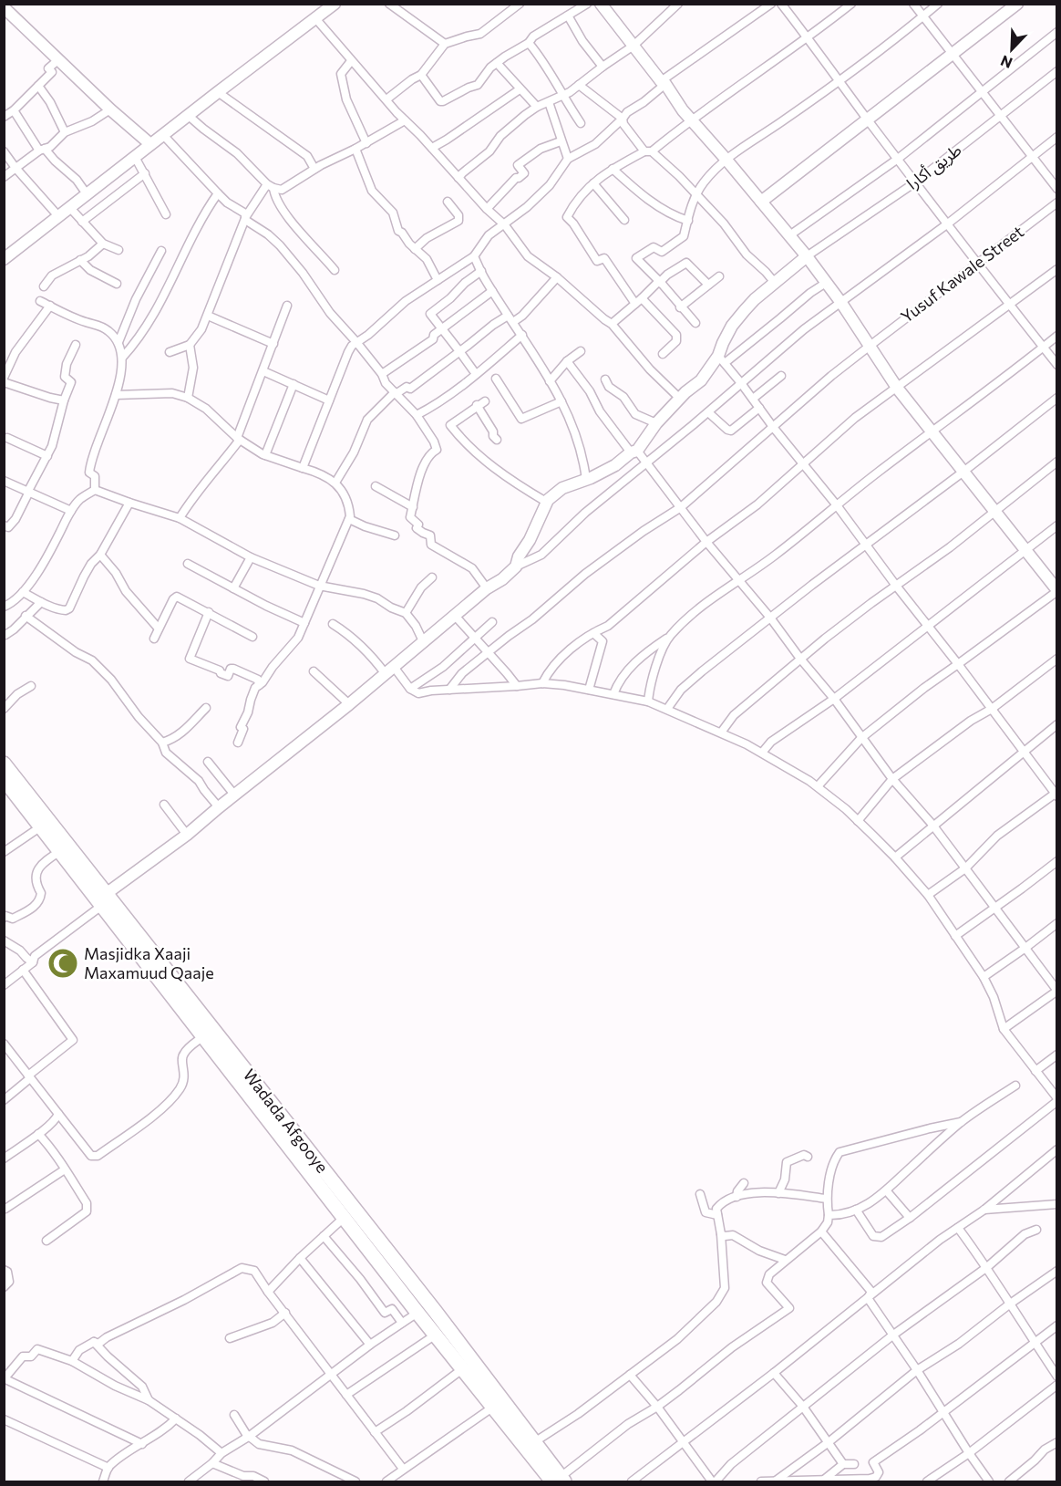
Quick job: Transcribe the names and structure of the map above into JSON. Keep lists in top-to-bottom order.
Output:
{
  "streets": {
    "highway": ["Wadada Afgooye"],
    "street": ["طريق أكارا", "Yusuf Kawale Street"]
  },
  "places": {
    "mosque": ["Masjidka Xaaji Maxamuud Qaaje"]
  },
  "north": "bottom left"
}
